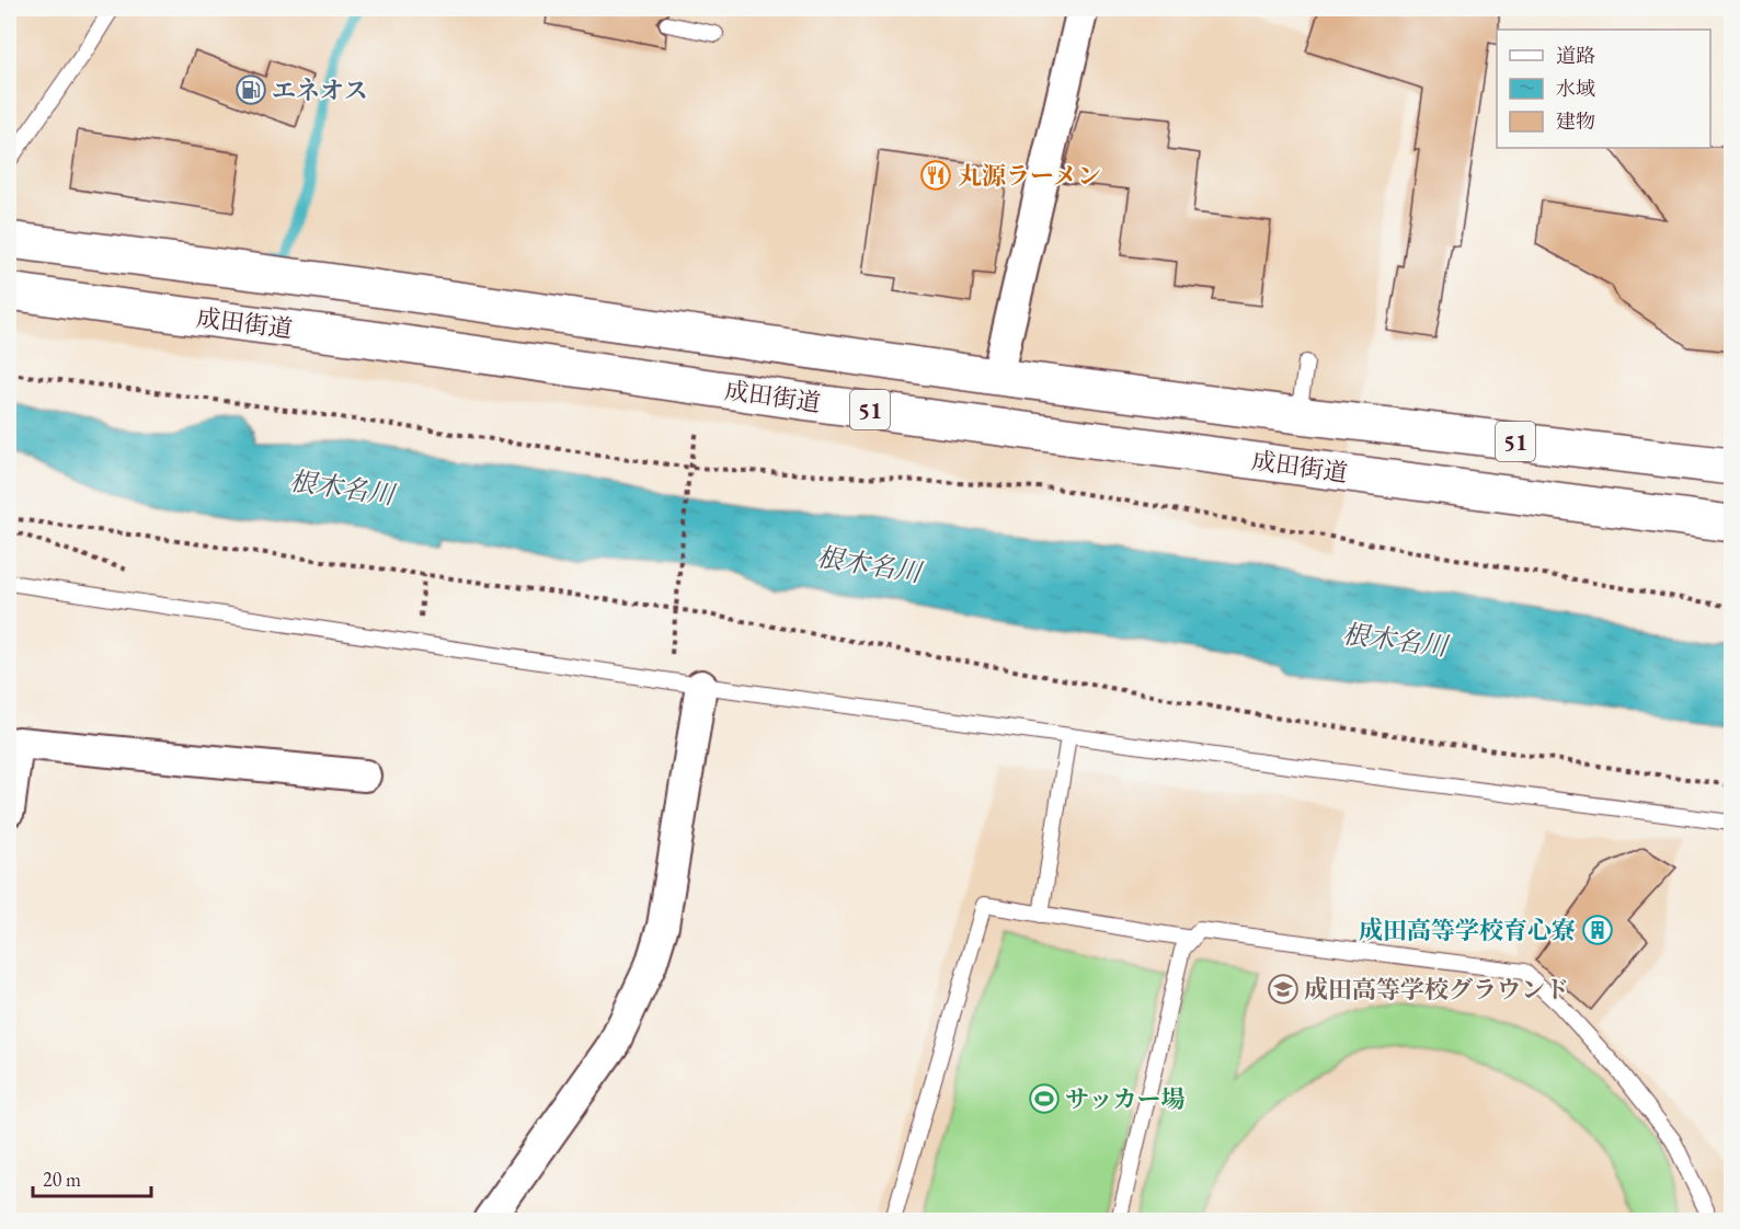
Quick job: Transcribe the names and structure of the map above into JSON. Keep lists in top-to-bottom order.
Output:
{
  "streets": {
    "highway": ["成田街道", "51"]
  },
  "water": ["根木名川"],
  "places": {
    "fuel station": ["エネオス"],
    "restaurant": ["丸源ラーメン"],
    "building": ["成田高等学校育心寮"],
    "school or university": ["成田高等学校グラウンド"],
    "sports": ["サッカー場"]
  },
  "legend": ["道路", "水域", "建物"],
  "scale_bar": "20 m"
}
